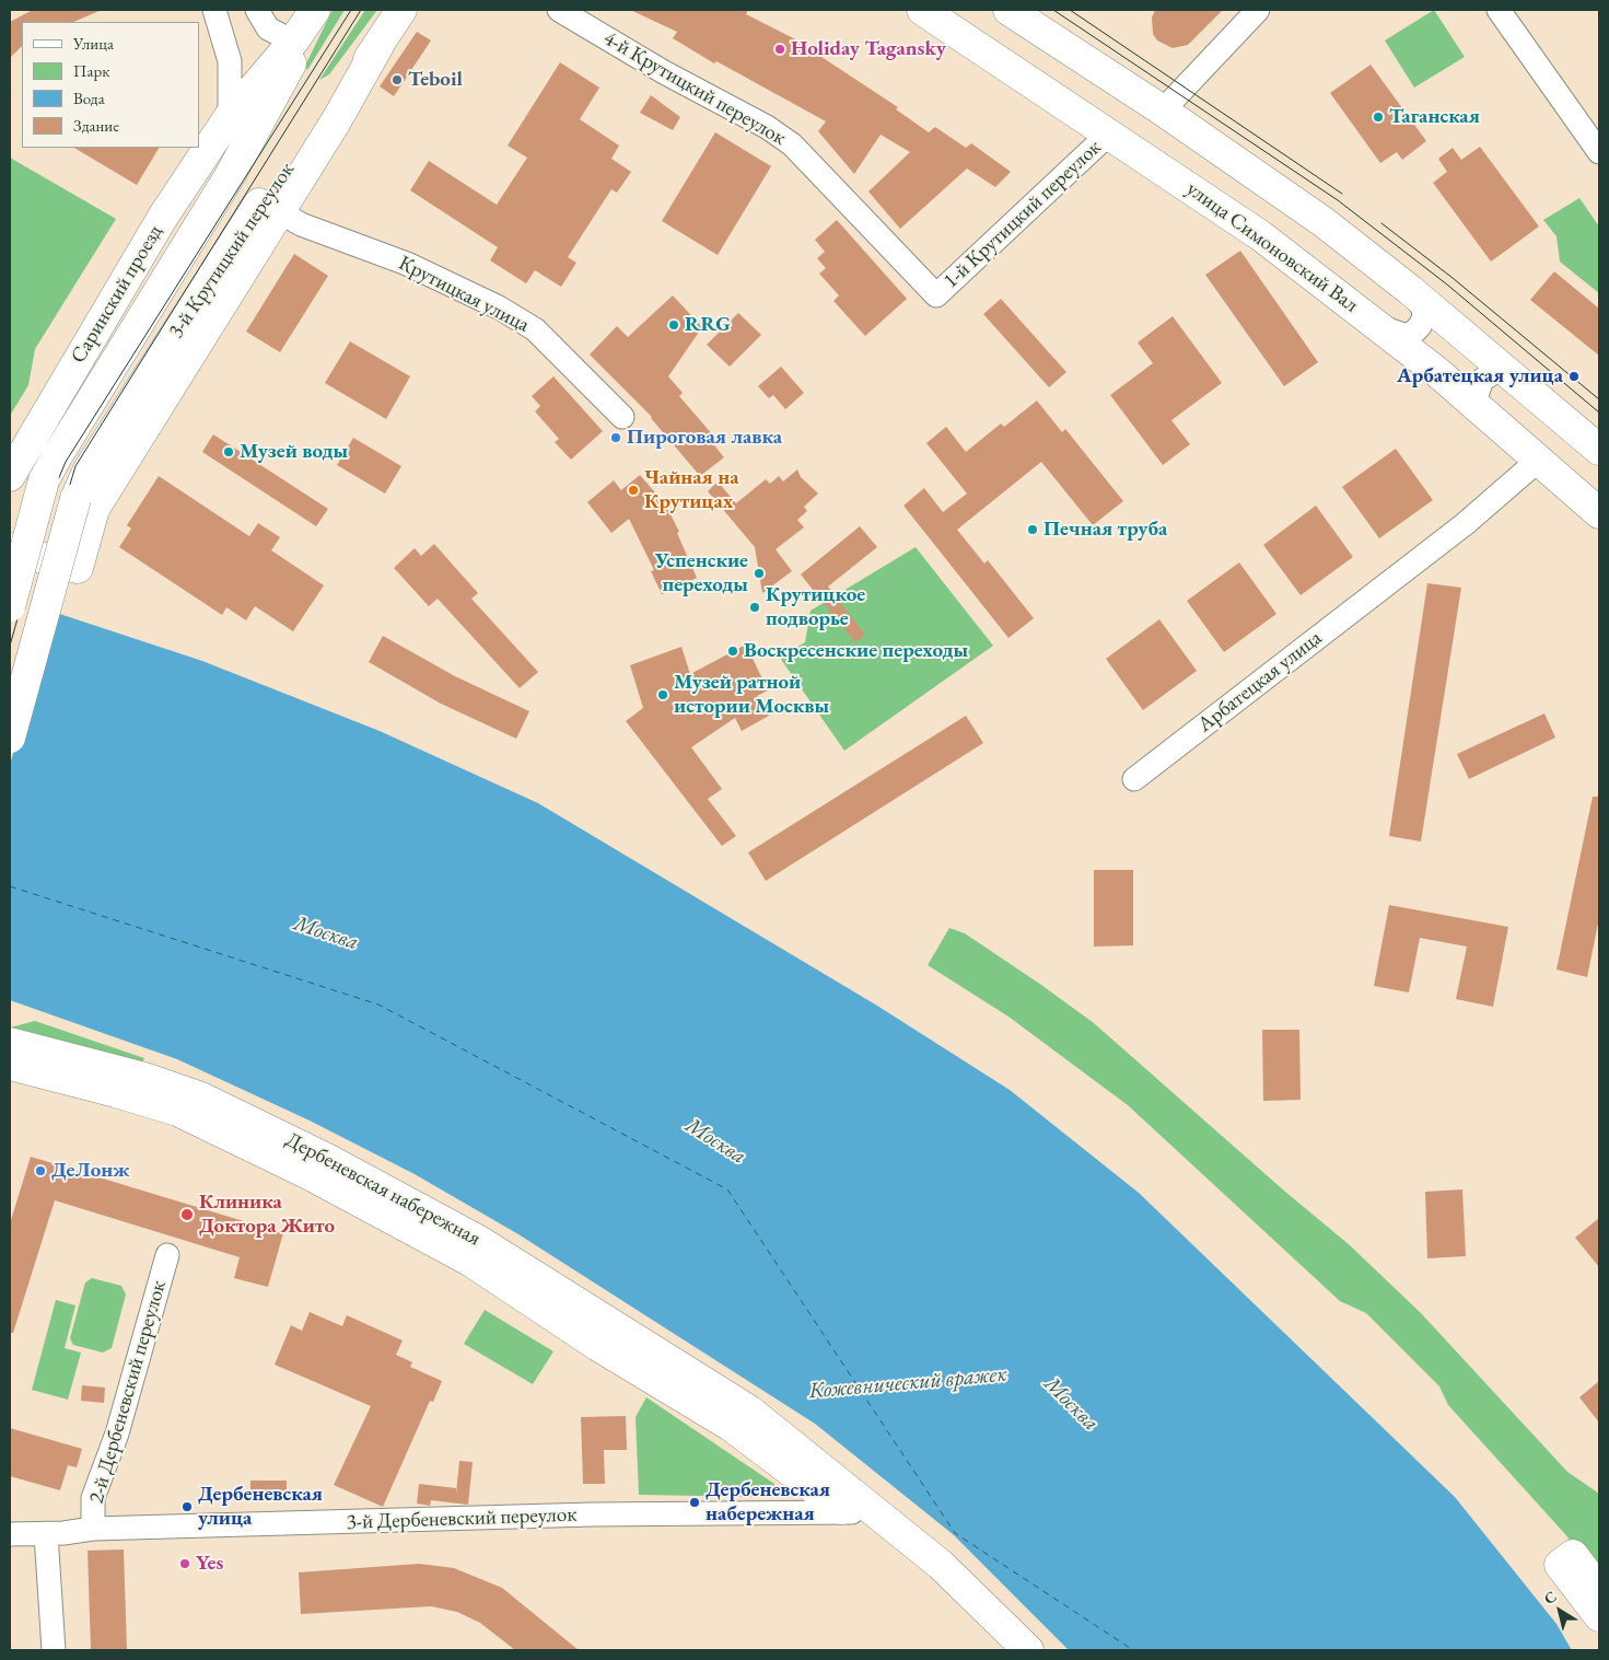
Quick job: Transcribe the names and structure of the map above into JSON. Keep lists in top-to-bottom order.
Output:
{
  "streets": {
    "main road": [
      "улица Симоновский Вал",
      "3-й Крутицкий переулок",
      "Саринский проезд",
      "Дербеневская набережная"
    ],
    "street": [
      "4-й Крутицкий переулок",
      "1-й Крутицкий переулок",
      "Крутицкая улица",
      "Арбатецкая улица",
      "2-й Дербеневский переулок",
      "3-й Дербеневский переулок"
    ]
  },
  "crossings": [
    ["4-й Крутицкий переулок", "1-й Крутицкий переулок"],
    ["1-й Крутицкий переулок", "улица Симоновский Вал"],
    ["улица Симоновский Вал", "Арбатецкая улица"],
    ["3-й Крутицкий переулок", "Крутицкая улица"],
    ["Дербеневская набережная", "3-й Дербеневский переулок"],
    ["2-й Дербеневский переулок", "3-й Дербеневский переулок"]
  ],
  "water": ["Москва", "Кожевнический вражек"],
  "places": [
    "Holiday Tagansky",
    "Teboil",
    "Таганская",
    "RRG",
    "Арбатецкая улица",
    "Пироговая лавка",
    "Музей воды",
    "Чайная на Крутицах",
    "Печная труба",
    "Успенские переходы",
    "Крутицкое подворье",
    "Воскресенские переходы",
    "Музей ратной истории Москвы",
    "ДеЛонж",
    "Клиника Доктора Жито",
    "Дербеневская набережная",
    "Дербеневская улица",
    "Yes"
  ],
  "legend": [
    "Улица",
    "Парк",
    "Вода",
    "Здание"
  ],
  "north": "top left"
}
